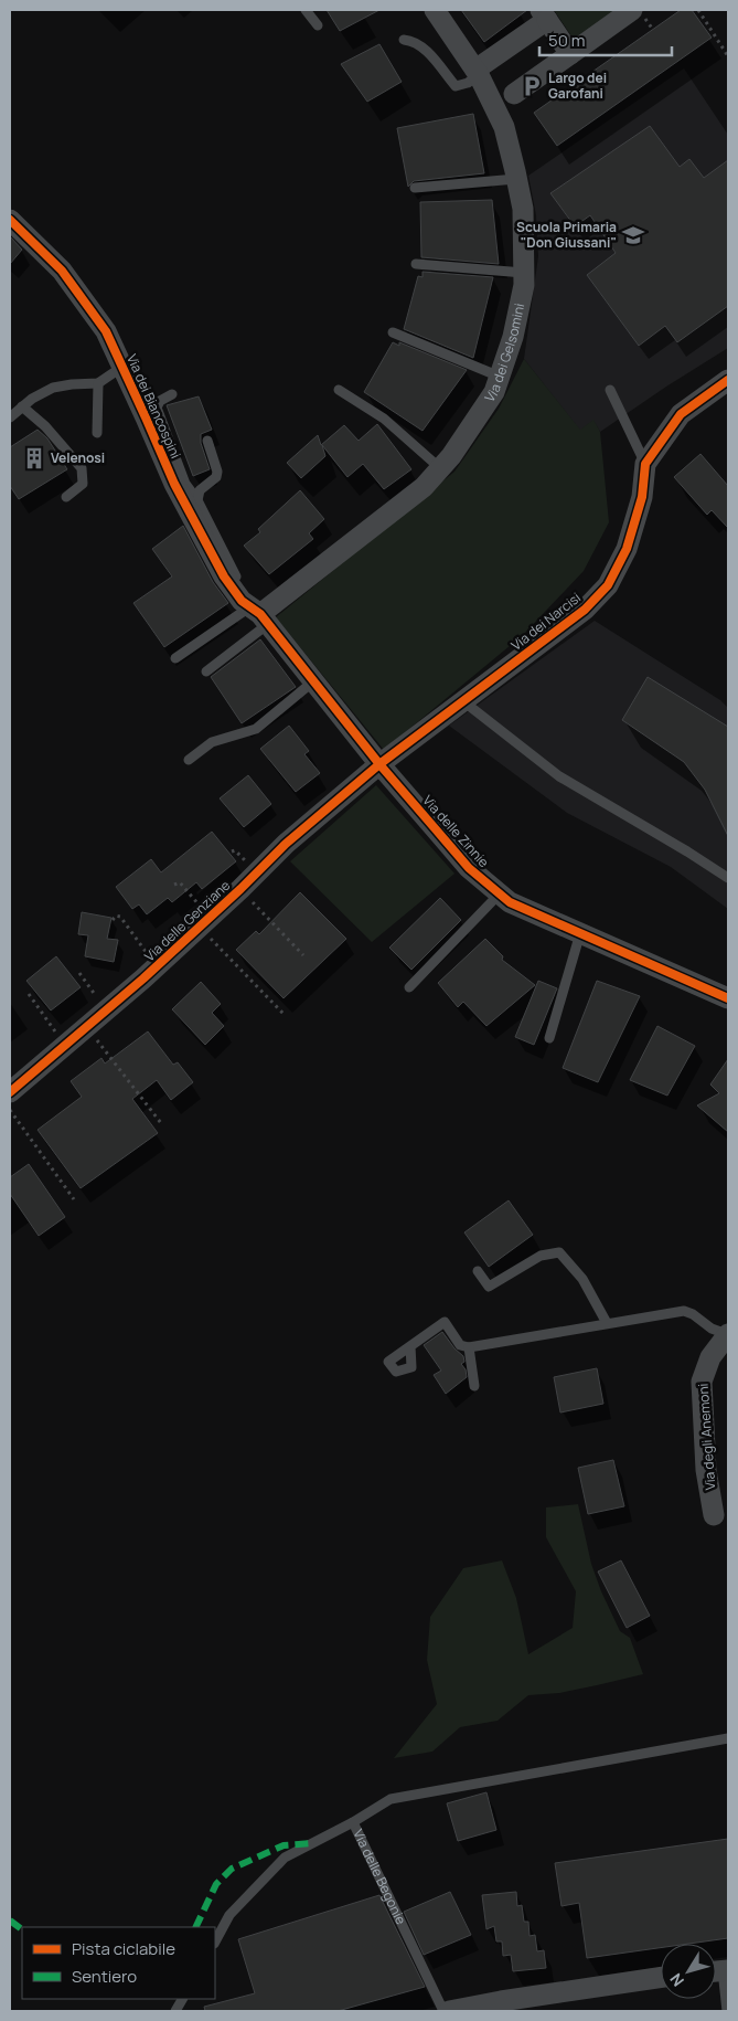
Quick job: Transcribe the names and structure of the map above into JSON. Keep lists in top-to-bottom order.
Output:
{
  "streets": {
    "street": [
      "Via dei Gelsomini",
      "Via dei Biancospini",
      "Via dei Narcisi",
      "Via delle Zinnie",
      "Via delle Genziane",
      "Via degli Anemoni"
    ],
    "lane": ["Via delle Begonie"]
  },
  "crossings": [
    ["Via dei Gelsomini", "Via dei Biancospini"],
    ["Via dei Gelsomini", "Via delle Zinnie"],
    ["Via dei Biancospini", "Via delle Zinnie"],
    ["Via dei Narcisi", "Via delle Zinnie"],
    ["Via dei Narcisi", "Via delle Genziane"],
    ["Via delle Zinnie", "Via delle Genziane"]
  ],
  "places": {
    "parking": ["Largo dei Garofani"],
    "school or university": ["Scuola Primaria \"Don Giussani\""],
    "building": ["Velenosi"]
  },
  "legend": ["Pista ciclabile", "Sentiero"],
  "scale_bar": "50 m",
  "north": "bottom left"
}
